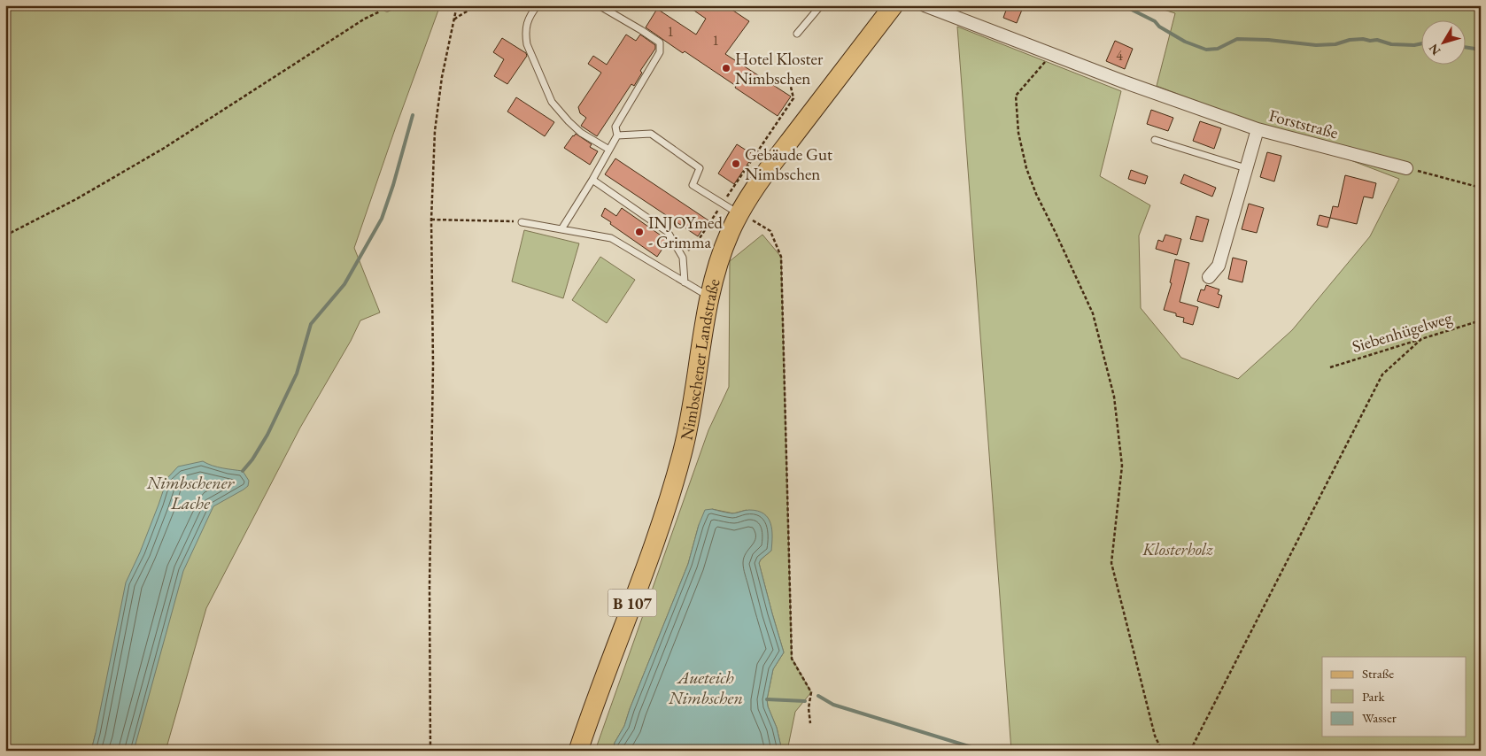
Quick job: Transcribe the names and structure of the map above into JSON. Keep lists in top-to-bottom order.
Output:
{
  "streets": {
    "main road": ["Nimbschener Landstraße", "B 107"],
    "street": ["Forststraße"],
    "path": ["Siebenhügelweg"]
  },
  "water": ["Nimbschener Lache", "Aueteich Nimbschen"],
  "parks": ["Klosterholz"],
  "places": ["Hotel Kloster Nimbschen", "Gebäude Gut Nimbschen", "INJOYmed - Grimma"],
  "house_numbers": ["1", "1", "4"],
  "legend": ["Straße", "Park", "Wasser"],
  "north": "bottom left"
}
